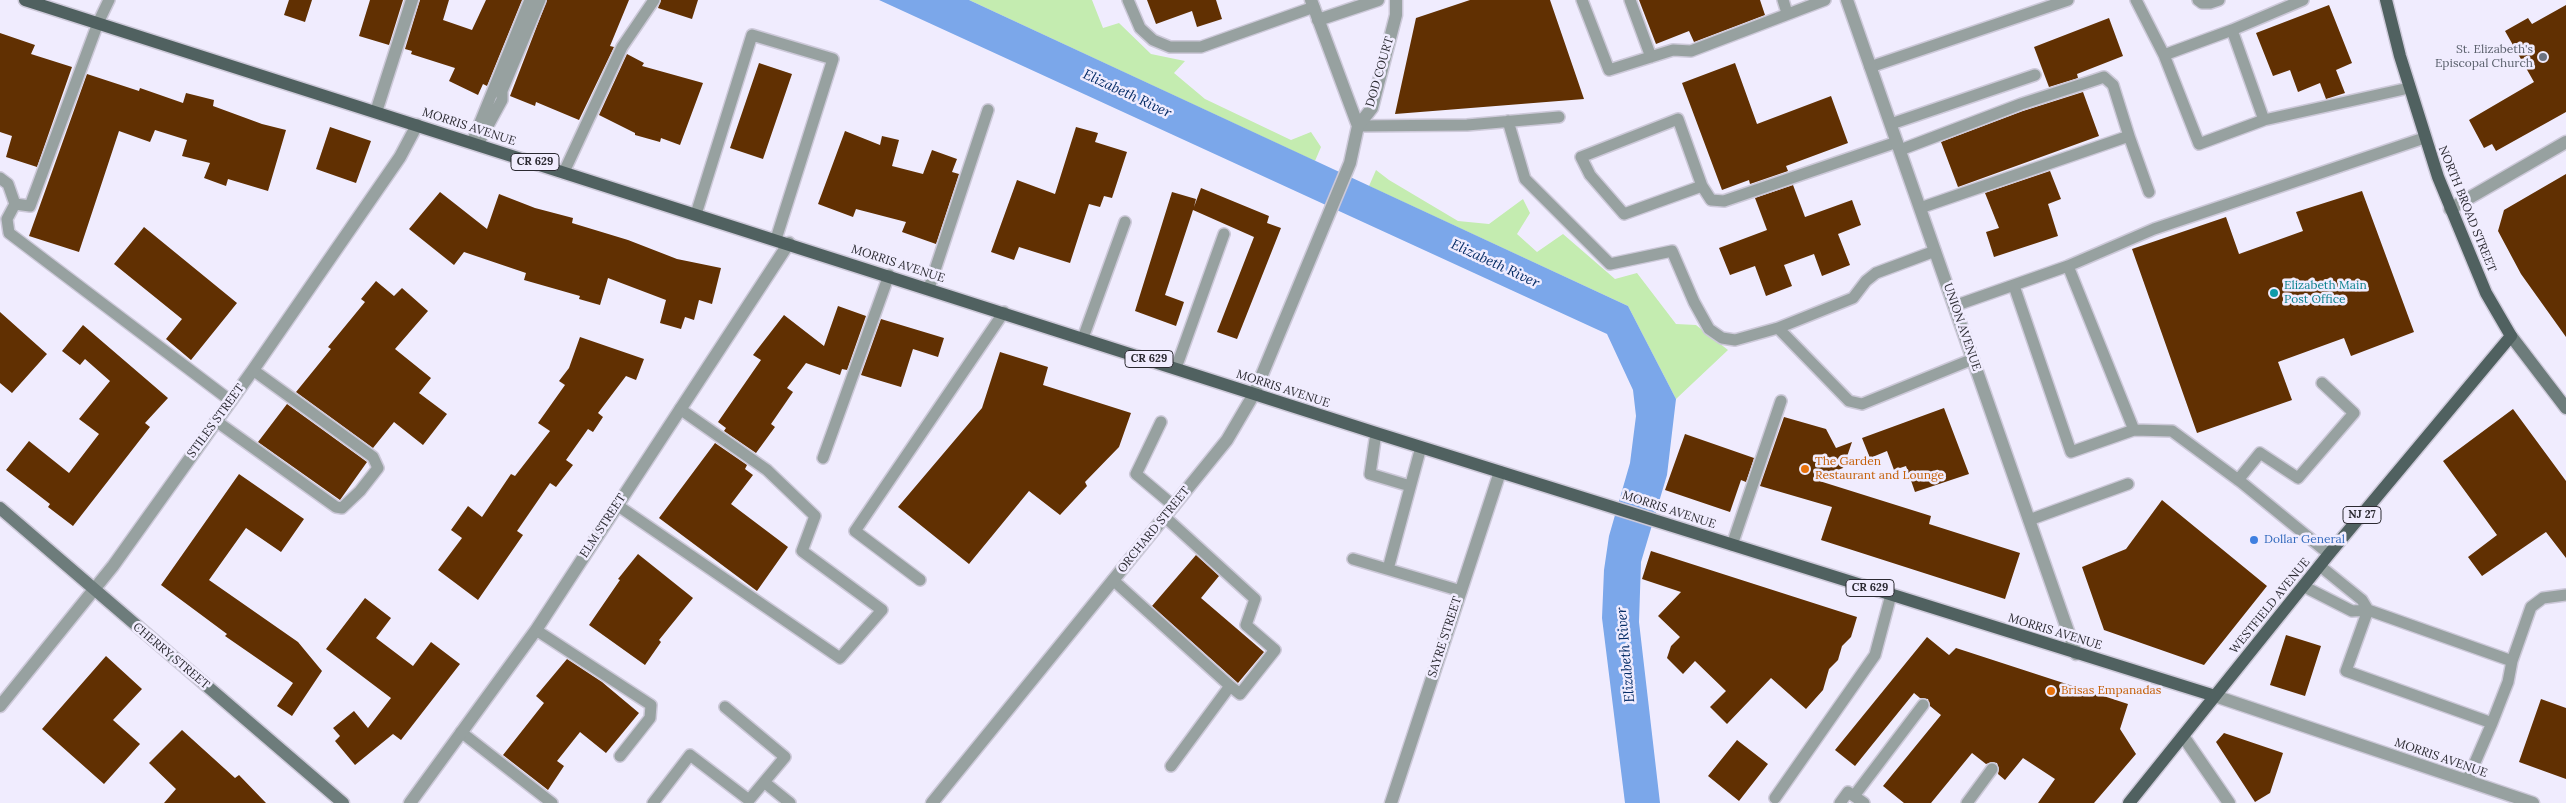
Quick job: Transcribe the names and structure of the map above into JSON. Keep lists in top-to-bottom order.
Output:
{
  "streets": {
    "main road": [
      "MORRIS AVENUE",
      "CR 629",
      "NORTH BROAD STREET",
      "NJ 27",
      "WESTFIELD AVENUE"
    ],
    "street": [
      "DOD COURT",
      "UNION AVENUE",
      "STILES STREET",
      "ELM STREET",
      "ORCHARD STREET",
      "SAYRE STREET",
      "CHERRY STREET"
    ]
  },
  "crossings": [
    ["DOD COURT", "ORCHARD STREET"],
    ["MORRIS AVENUE", "UNION AVENUE"],
    ["MORRIS AVENUE", "STILES STREET"],
    ["MORRIS AVENUE", "ELM STREET"],
    ["MORRIS AVENUE", "ORCHARD STREET"],
    ["MORRIS AVENUE", "WESTFIELD AVENUE"],
    ["MORRIS AVENUE", "SAYRE STREET"],
    ["NORTH BROAD STREET", "WESTFIELD AVENUE"],
    ["STILES STREET", "CHERRY STREET"]
  ],
  "water": ["Elizabeth River"],
  "places": [
    "St. Elizabeth's Episcopal Church",
    "Elizabeth Main Post Office",
    "The Garden Restaurant and Lounge",
    "Dollar General",
    "Brisas Empanadas"
  ]
}
